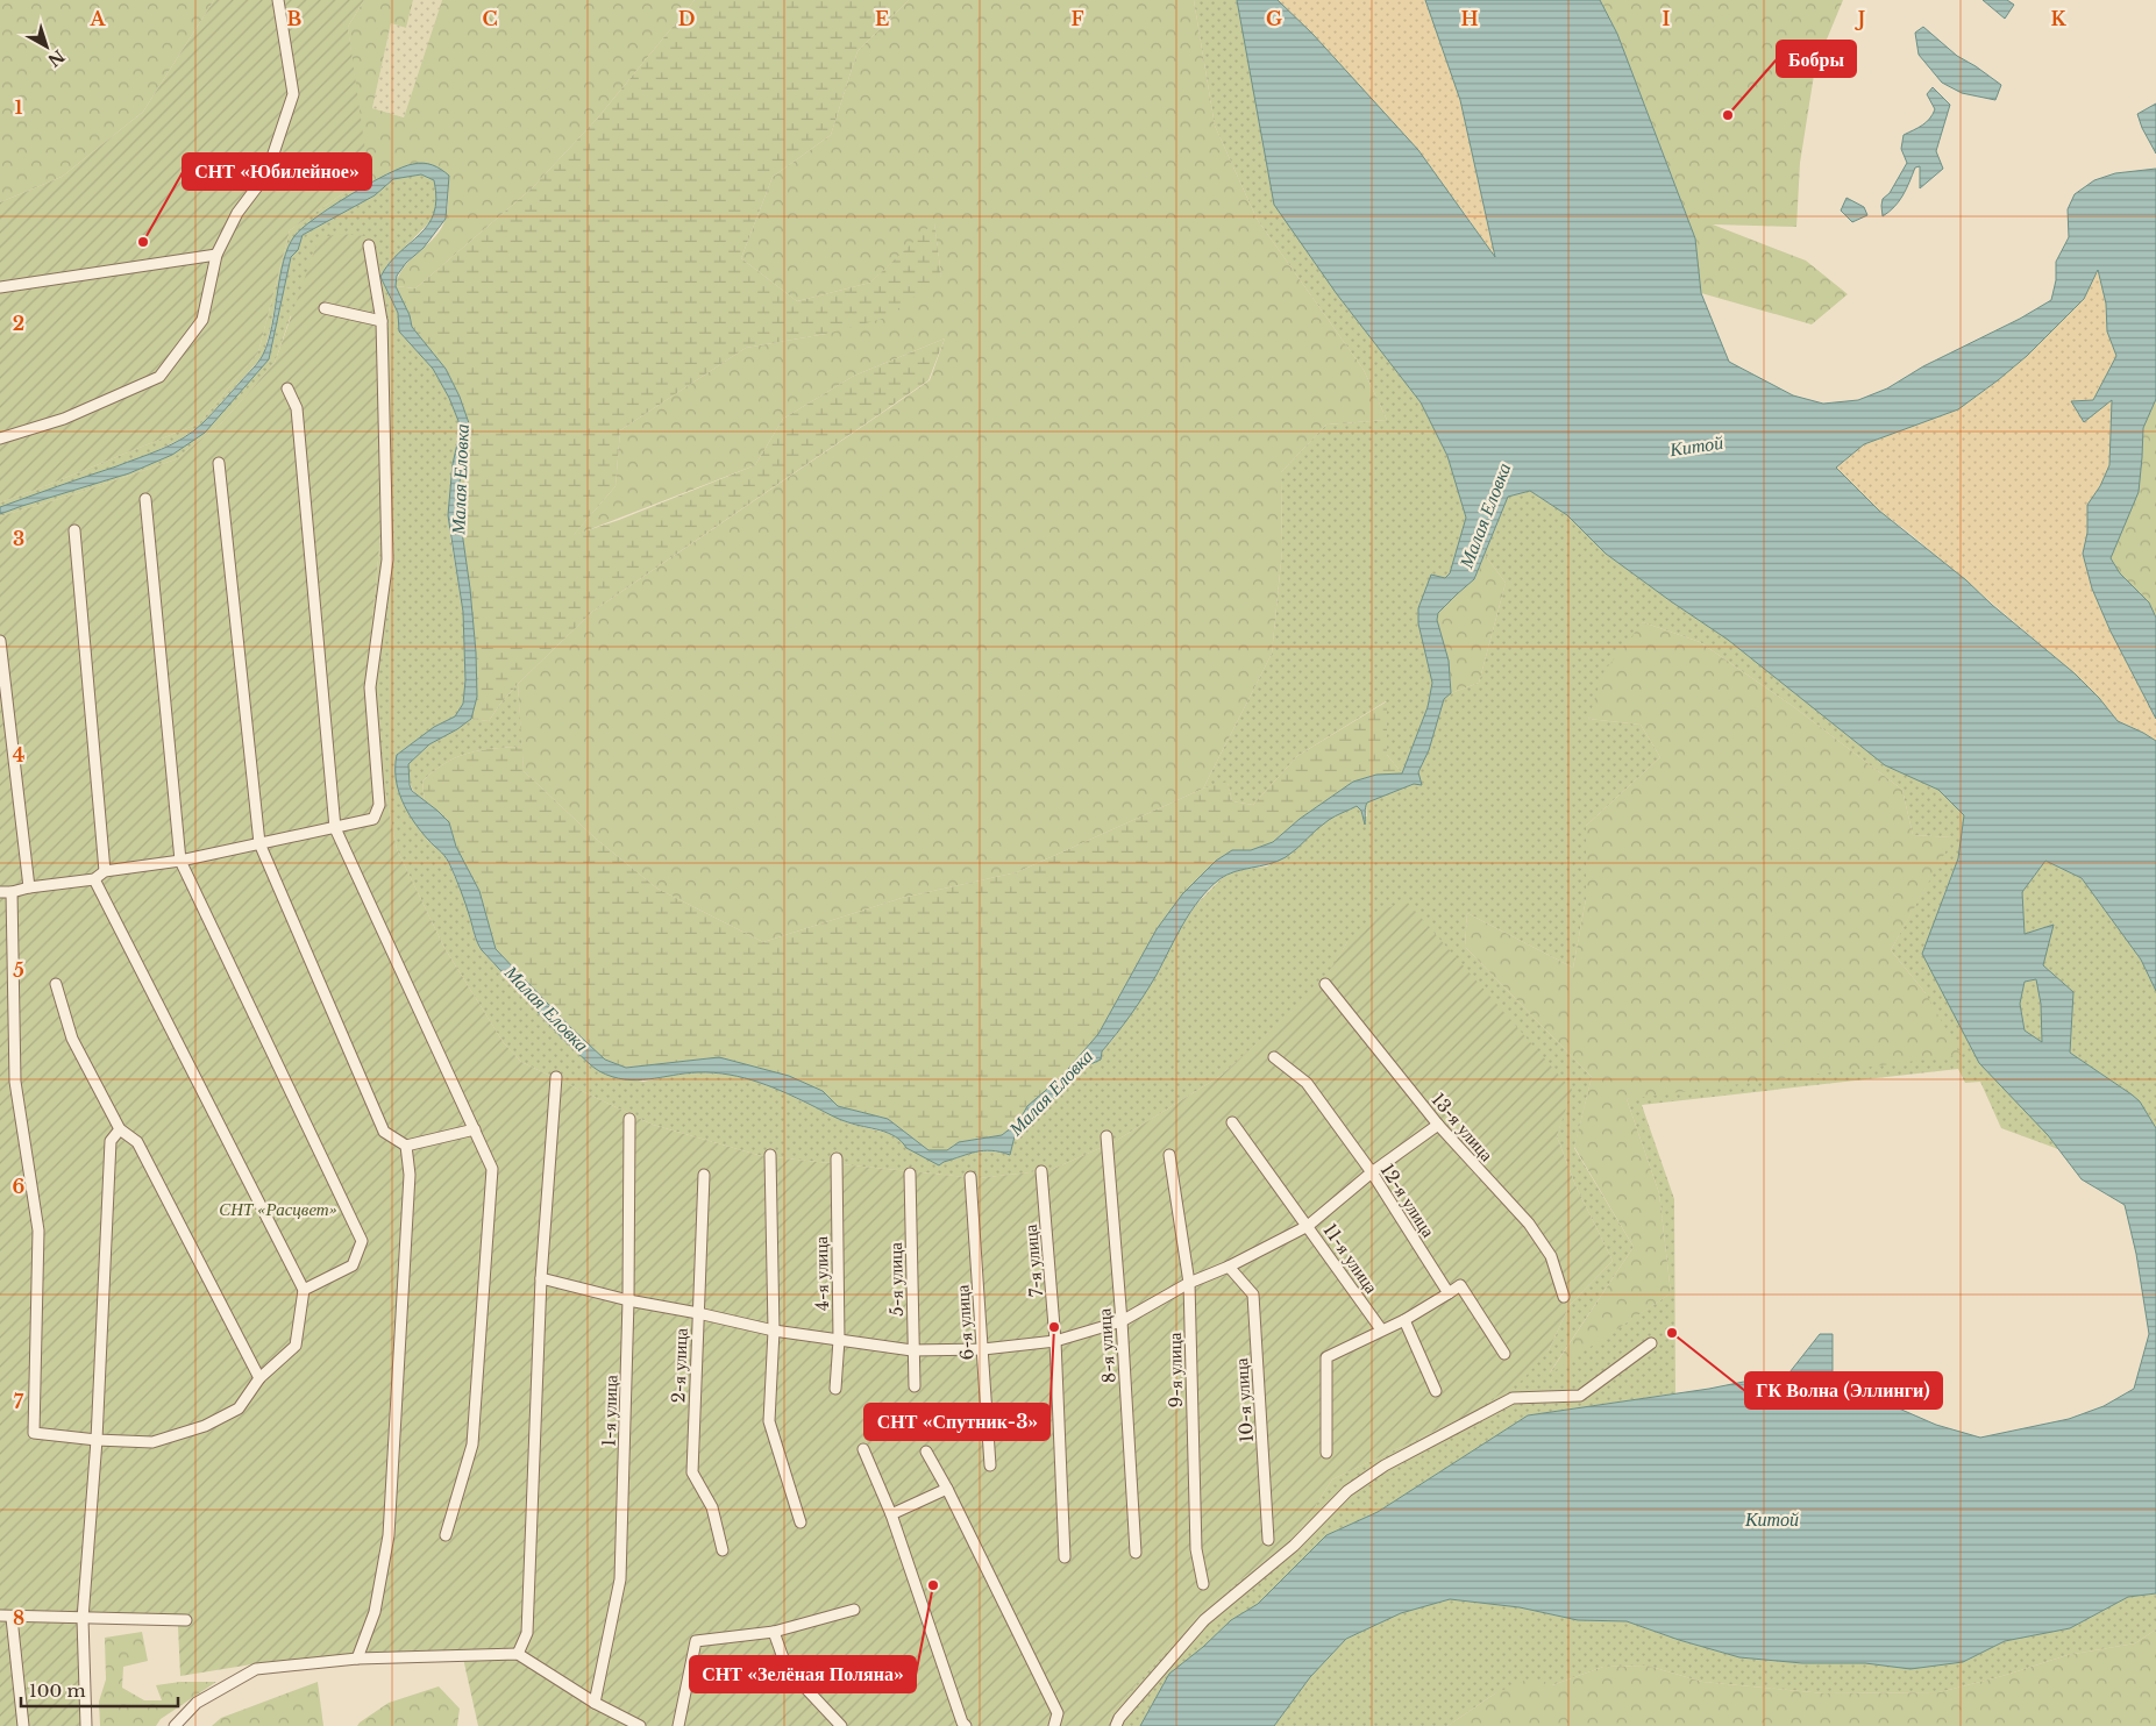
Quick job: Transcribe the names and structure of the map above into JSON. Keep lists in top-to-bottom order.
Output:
{
  "streets": {
    "street": [
      "13-я улица",
      "12-я улица",
      "11-я улица",
      "7-я улица",
      "4-я улица",
      "5-я улица",
      "6-я улица",
      "8-я улица",
      "2-я улица",
      "9-я улица",
      "10-я улица",
      "1-я улица"
    ]
  },
  "water": ["Китой", "Малая Еловка"],
  "parks": ["СНТ «Расцвет»"],
  "places": [
    "Бобры",
    "СНТ «Юбилейное»",
    "СНТ «Спутник-3»",
    "ГК Волна (Эллинги)",
    "СНТ «Зелёная Поляна»"
  ],
  "scale_bar": "100 m",
  "north": "bottom right",
  "grid": {
    "columns": [
      "A",
      "B",
      "C",
      "D",
      "E",
      "F",
      "G",
      "H",
      "I",
      "J",
      "K"
    ],
    "rows": [
      "1",
      "2",
      "3",
      "4",
      "5",
      "6",
      "7",
      "8"
    ]
  }
}
